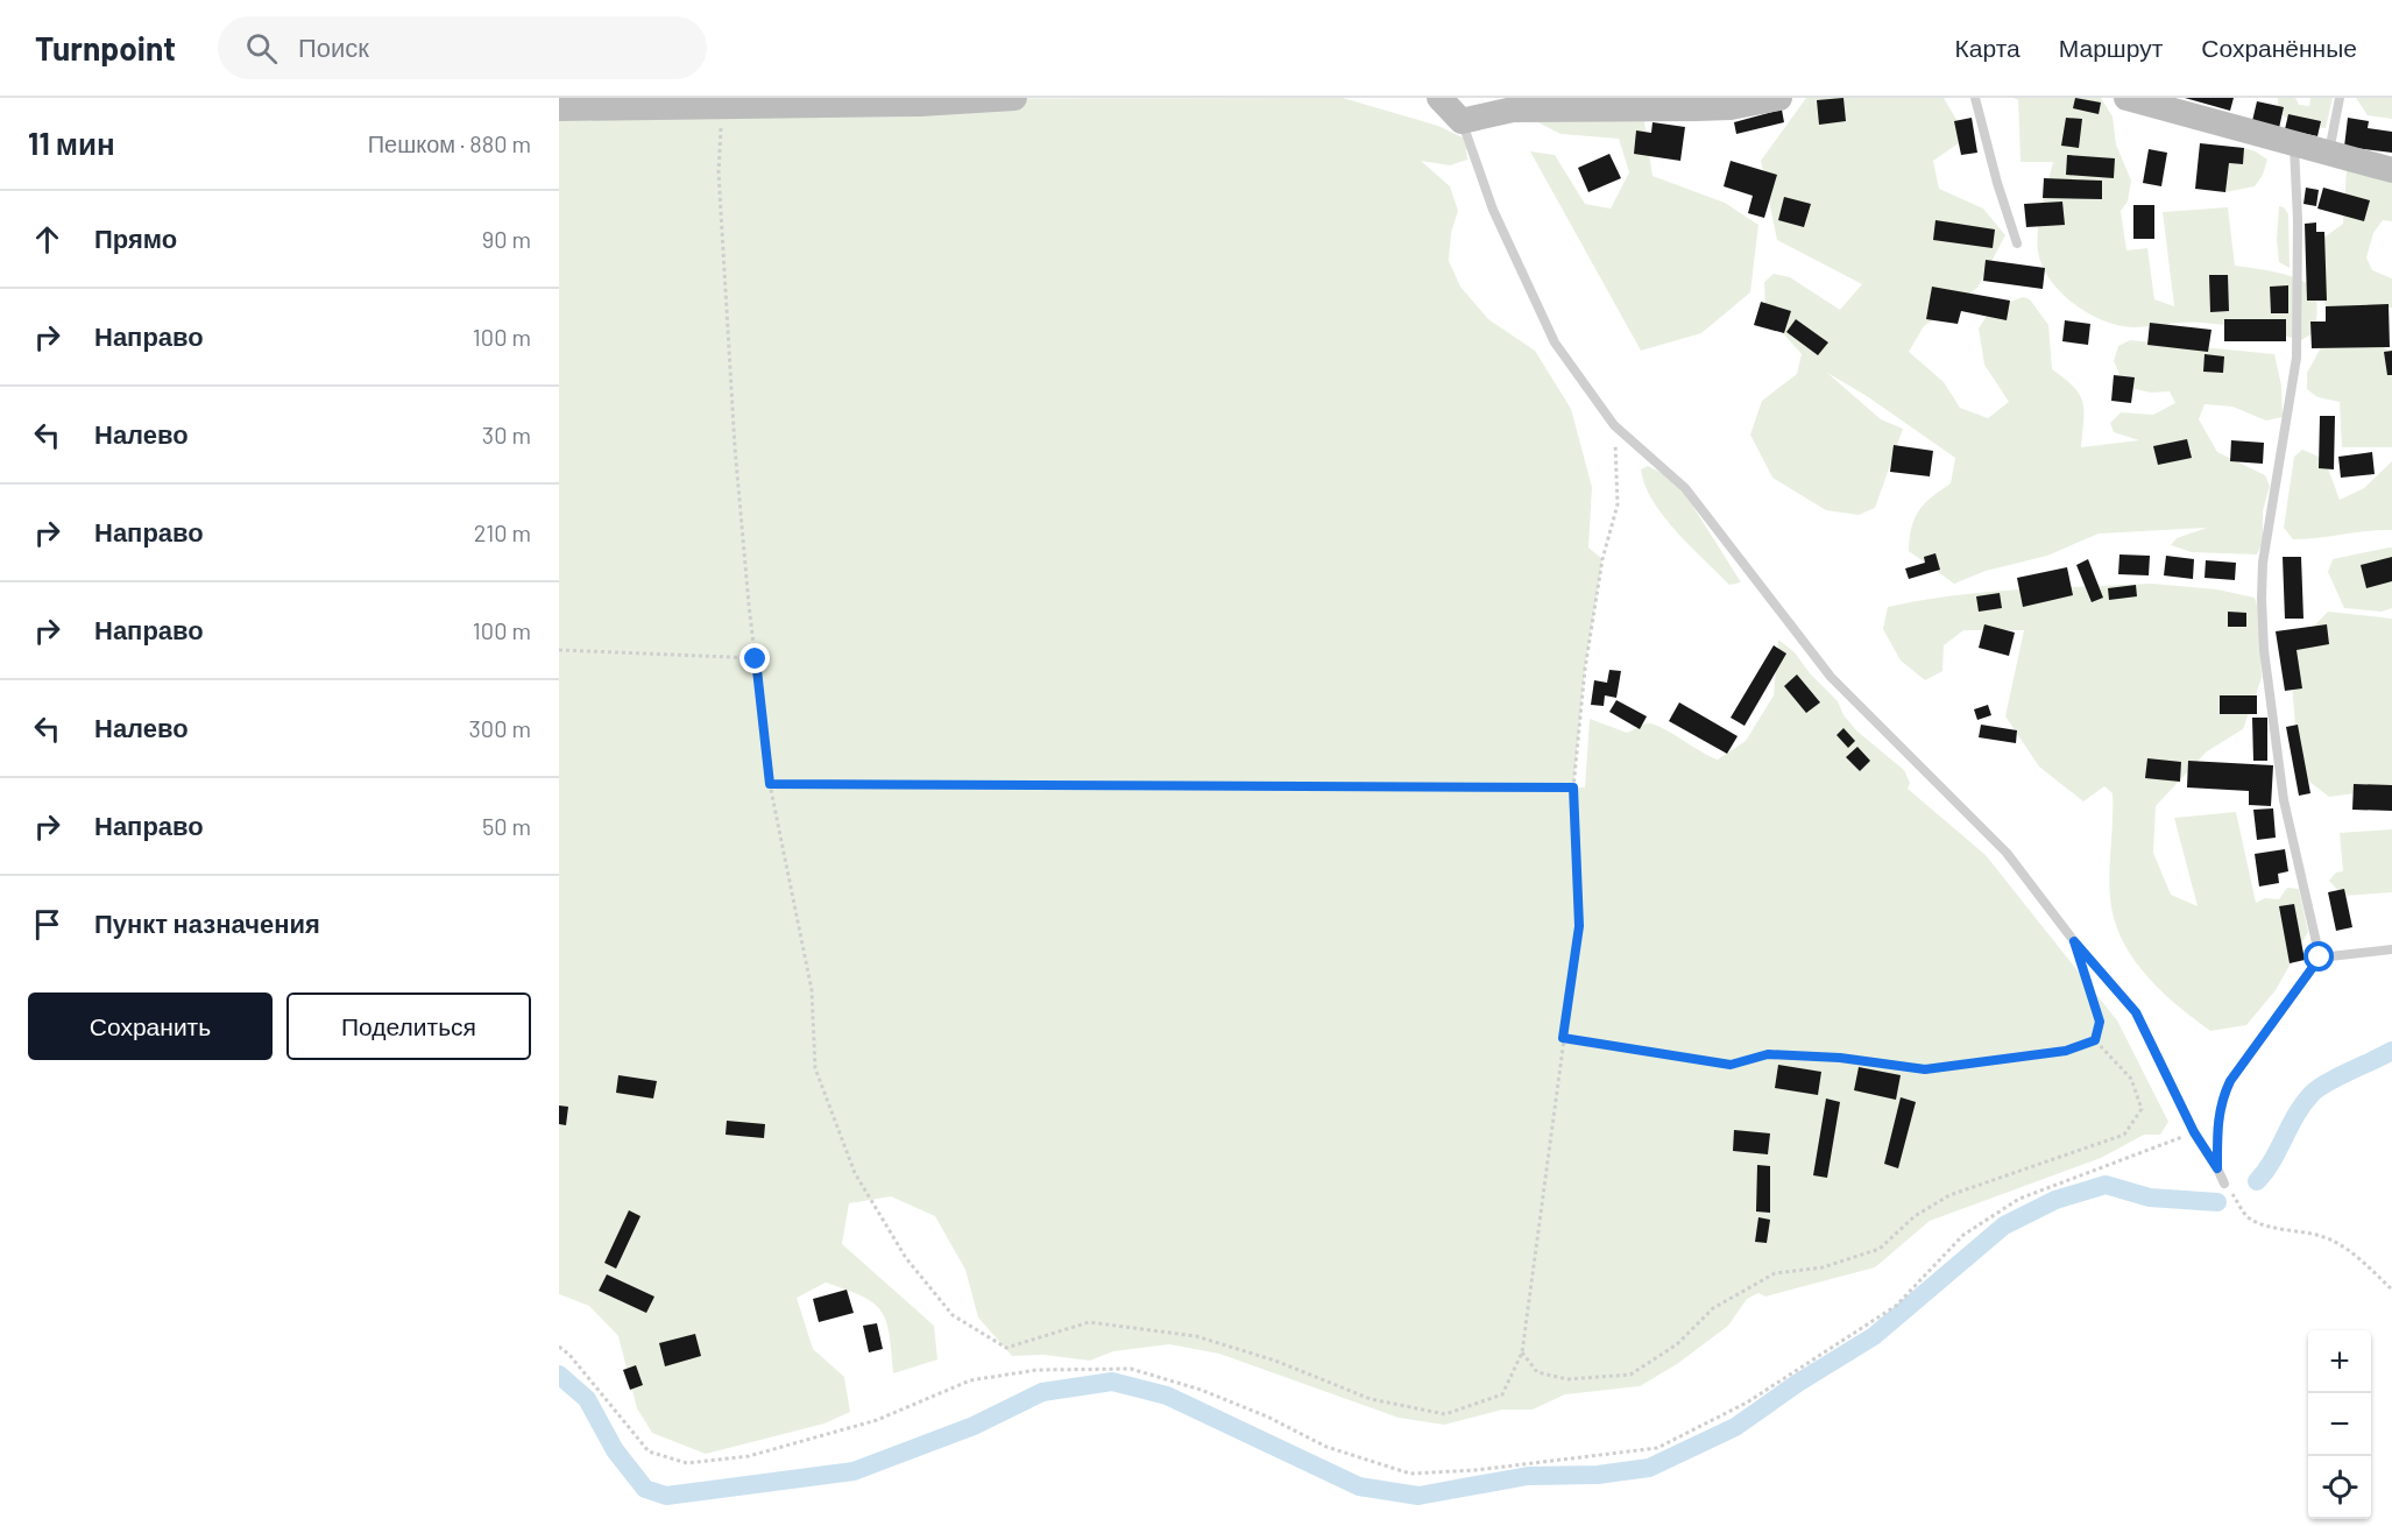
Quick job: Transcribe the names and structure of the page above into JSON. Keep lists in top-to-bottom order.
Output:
{
  "page": {
    "header": "Turnpoint",
    "search": "Поиск",
    "nav": ["Карта", "Маршрут", "Сохранённые"],
    "heading": ["11 мин", "Пешком · 880 m"],
    "list": [
      ["Прямо", "90 m"],
      ["Направо", "100 m"],
      ["Налево", "30 m"],
      ["Направо", "210 m"],
      ["Направо", "100 m"],
      ["Налево", "300 m"],
      ["Направо", "50 m"],
      "Пункт назначения"
    ],
    "buttons": ["Сохранить", "Поделиться"],
    "map_buttons": ["+", "−"]
  }
}
